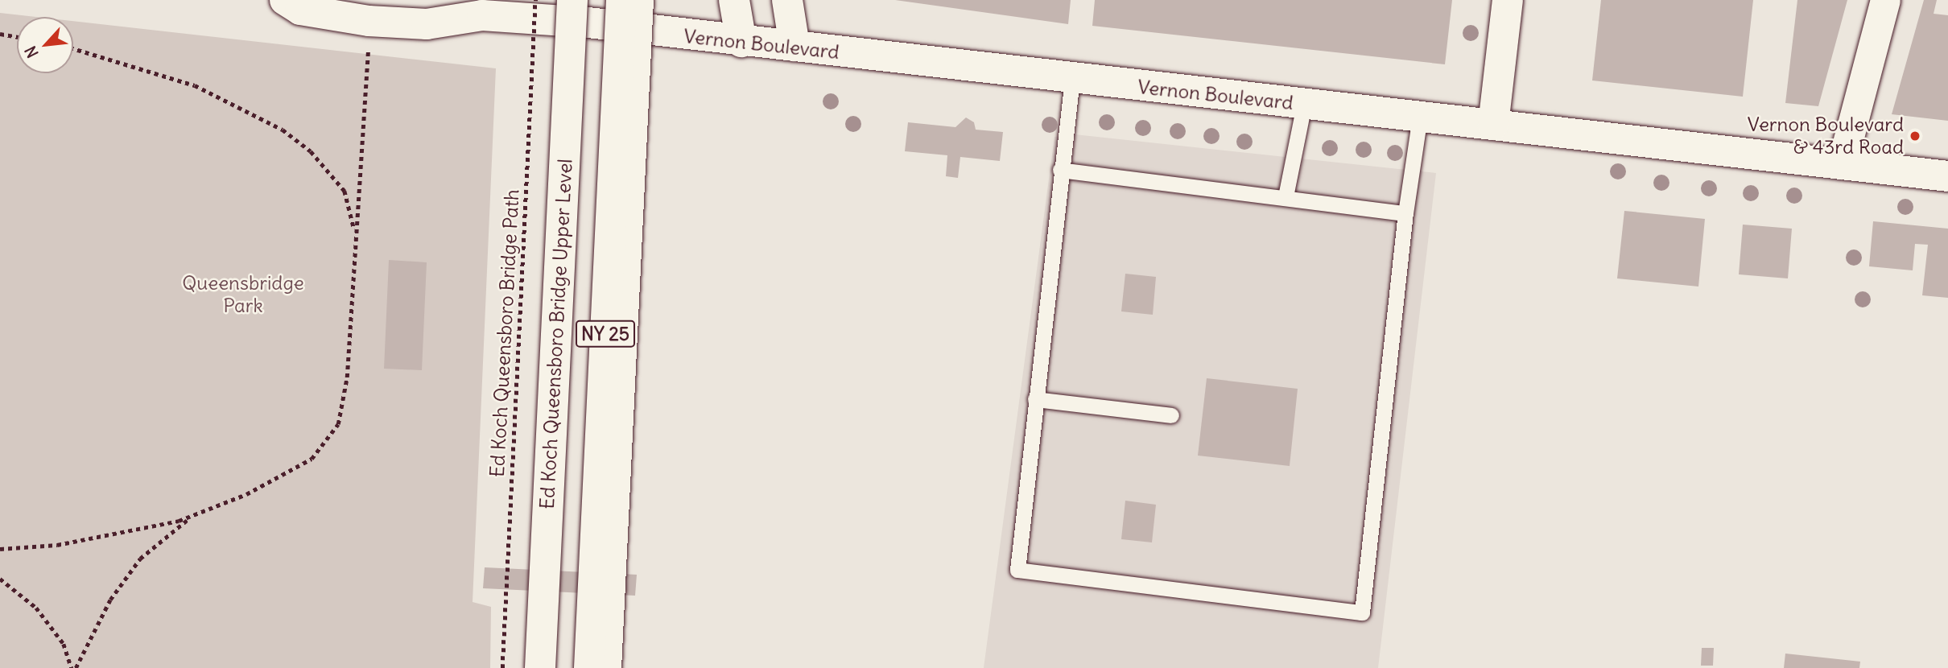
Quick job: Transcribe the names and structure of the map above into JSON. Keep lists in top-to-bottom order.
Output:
{
  "streets": {
    "main road": ["Vernon Boulevard", "Ed Koch Queensboro Bridge Upper Level", "NY 25"],
    "path": ["Ed Koch Queensboro Bridge Path"]
  },
  "parks": ["Queensbridge Park"],
  "places": ["Vernon Boulevard & 43rd Road"],
  "north": "bottom left"
}
